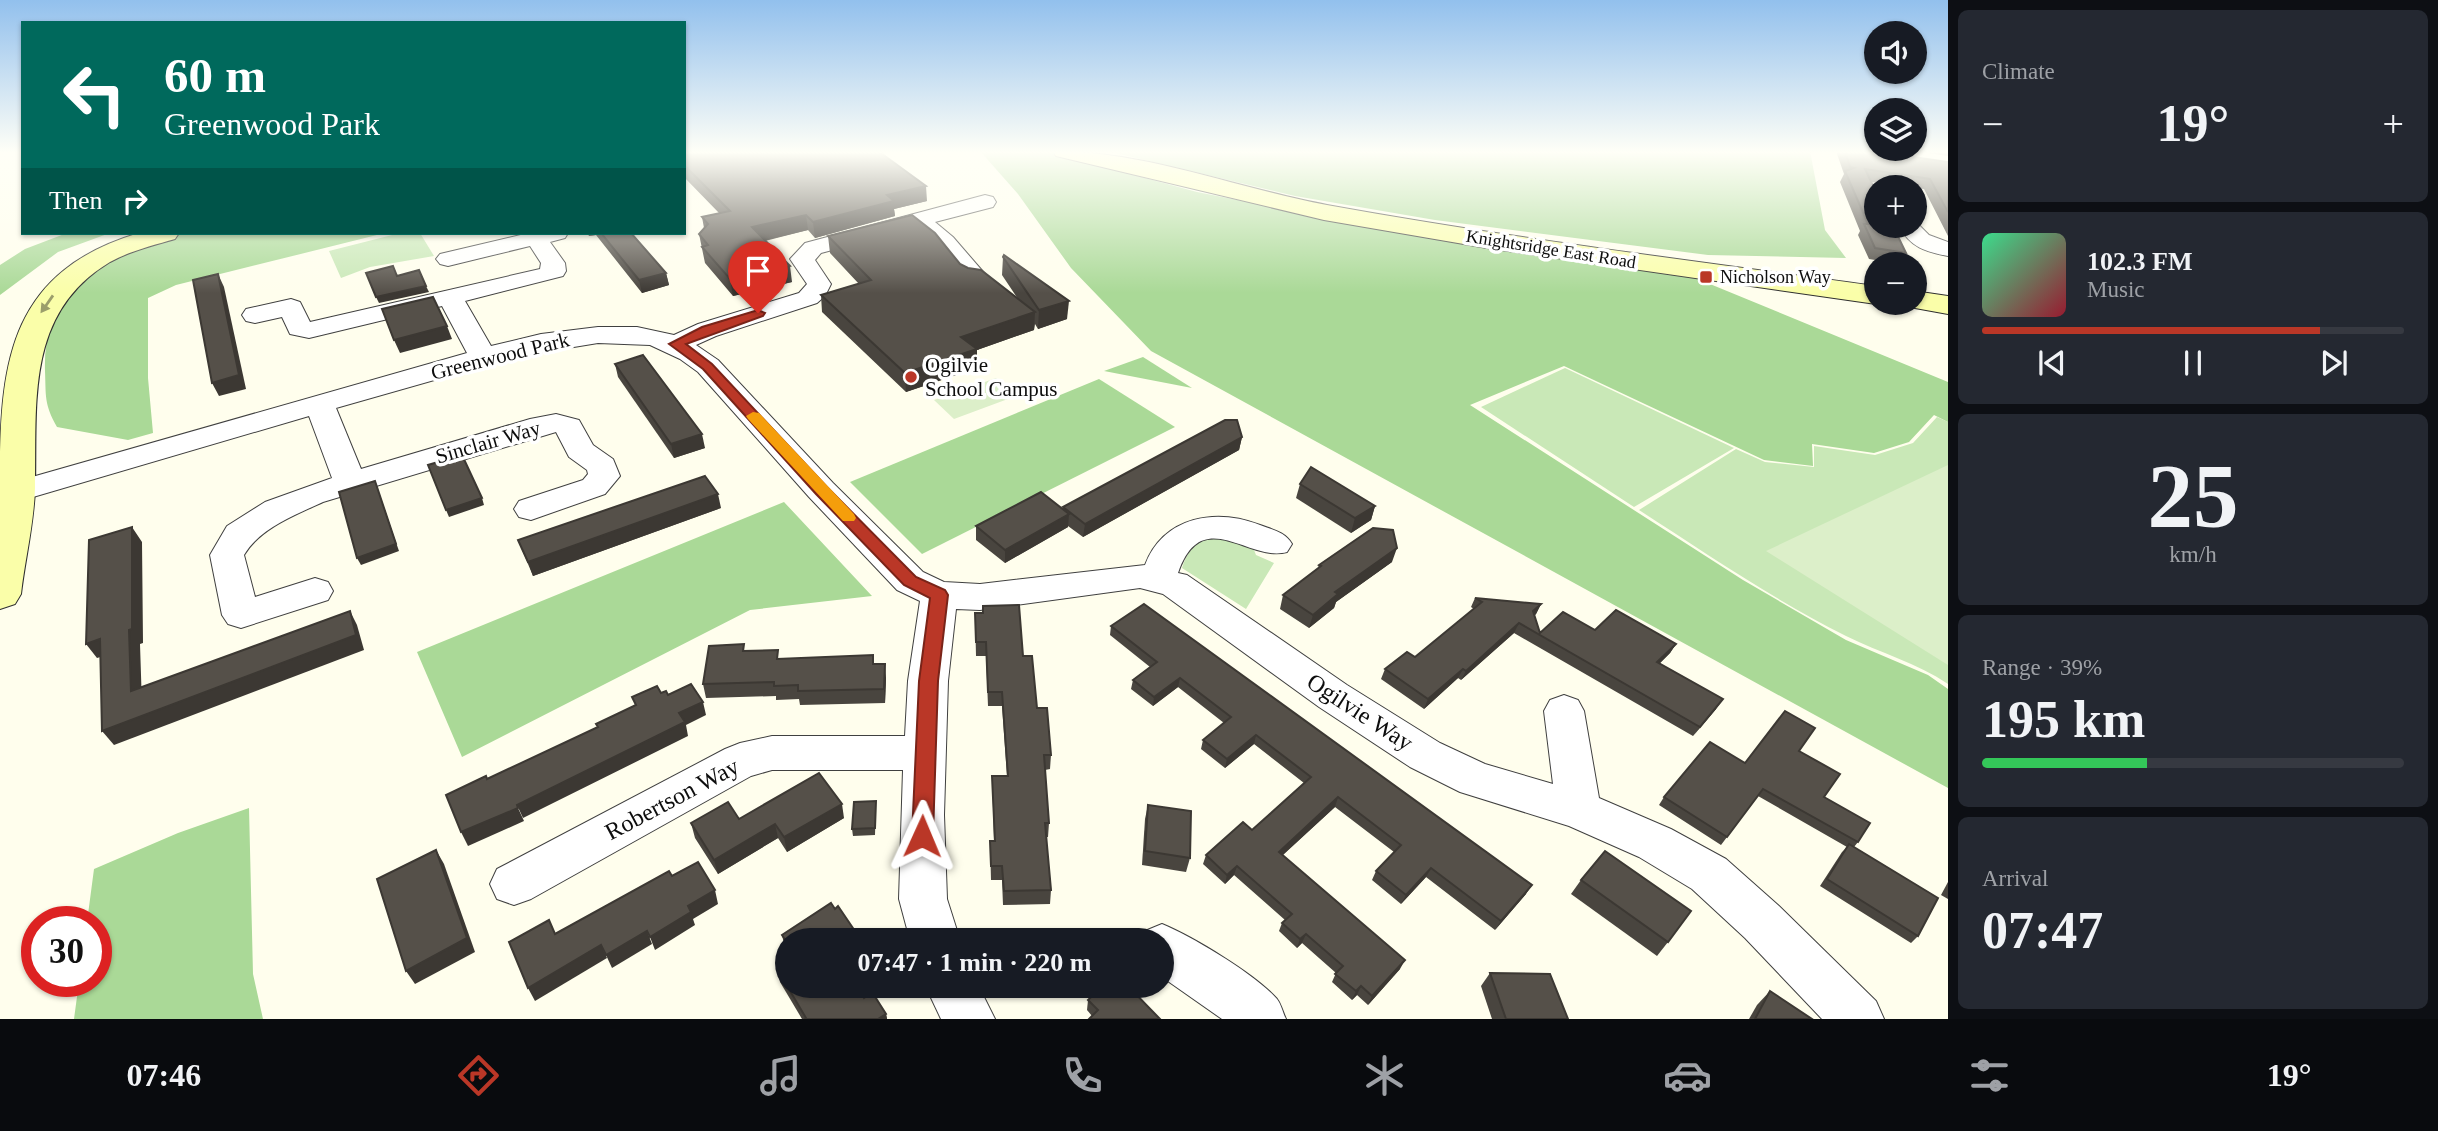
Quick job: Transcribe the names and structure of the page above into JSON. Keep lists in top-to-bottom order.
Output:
{
  "streets": {
    "street": [
      "Knightsridge East Road",
      "Greenwood Park",
      "Sinclair Way",
      "Ogilvie Way",
      "Robertson Way"
    ]
  },
  "crossings": [
    ["Greenwood Park", "Ogilvie Way"]
  ],
  "places": {
    "transit": ["Nicholson Way"],
    "other": ["Ogilvie School Campus"]
  },
  "page": {
    "tile": [
      "Climate",
      ["25", "km/h"],
      ["Range · 39%", "195 km"],
      ["Arrival", "07:47"]
    ],
    "map_buttons": ["+", "−"],
    "turn": ["60 m", "Greenwood Park"],
    "heat": ["−", "19°", "+"],
    "then": "Then",
    "song": ["102.3 FM", "Music"],
    "limit": "30",
    "trip": "07:47 · 1 min · 220 m",
    "tabs": ["07:46", "19°"]
  }
}
